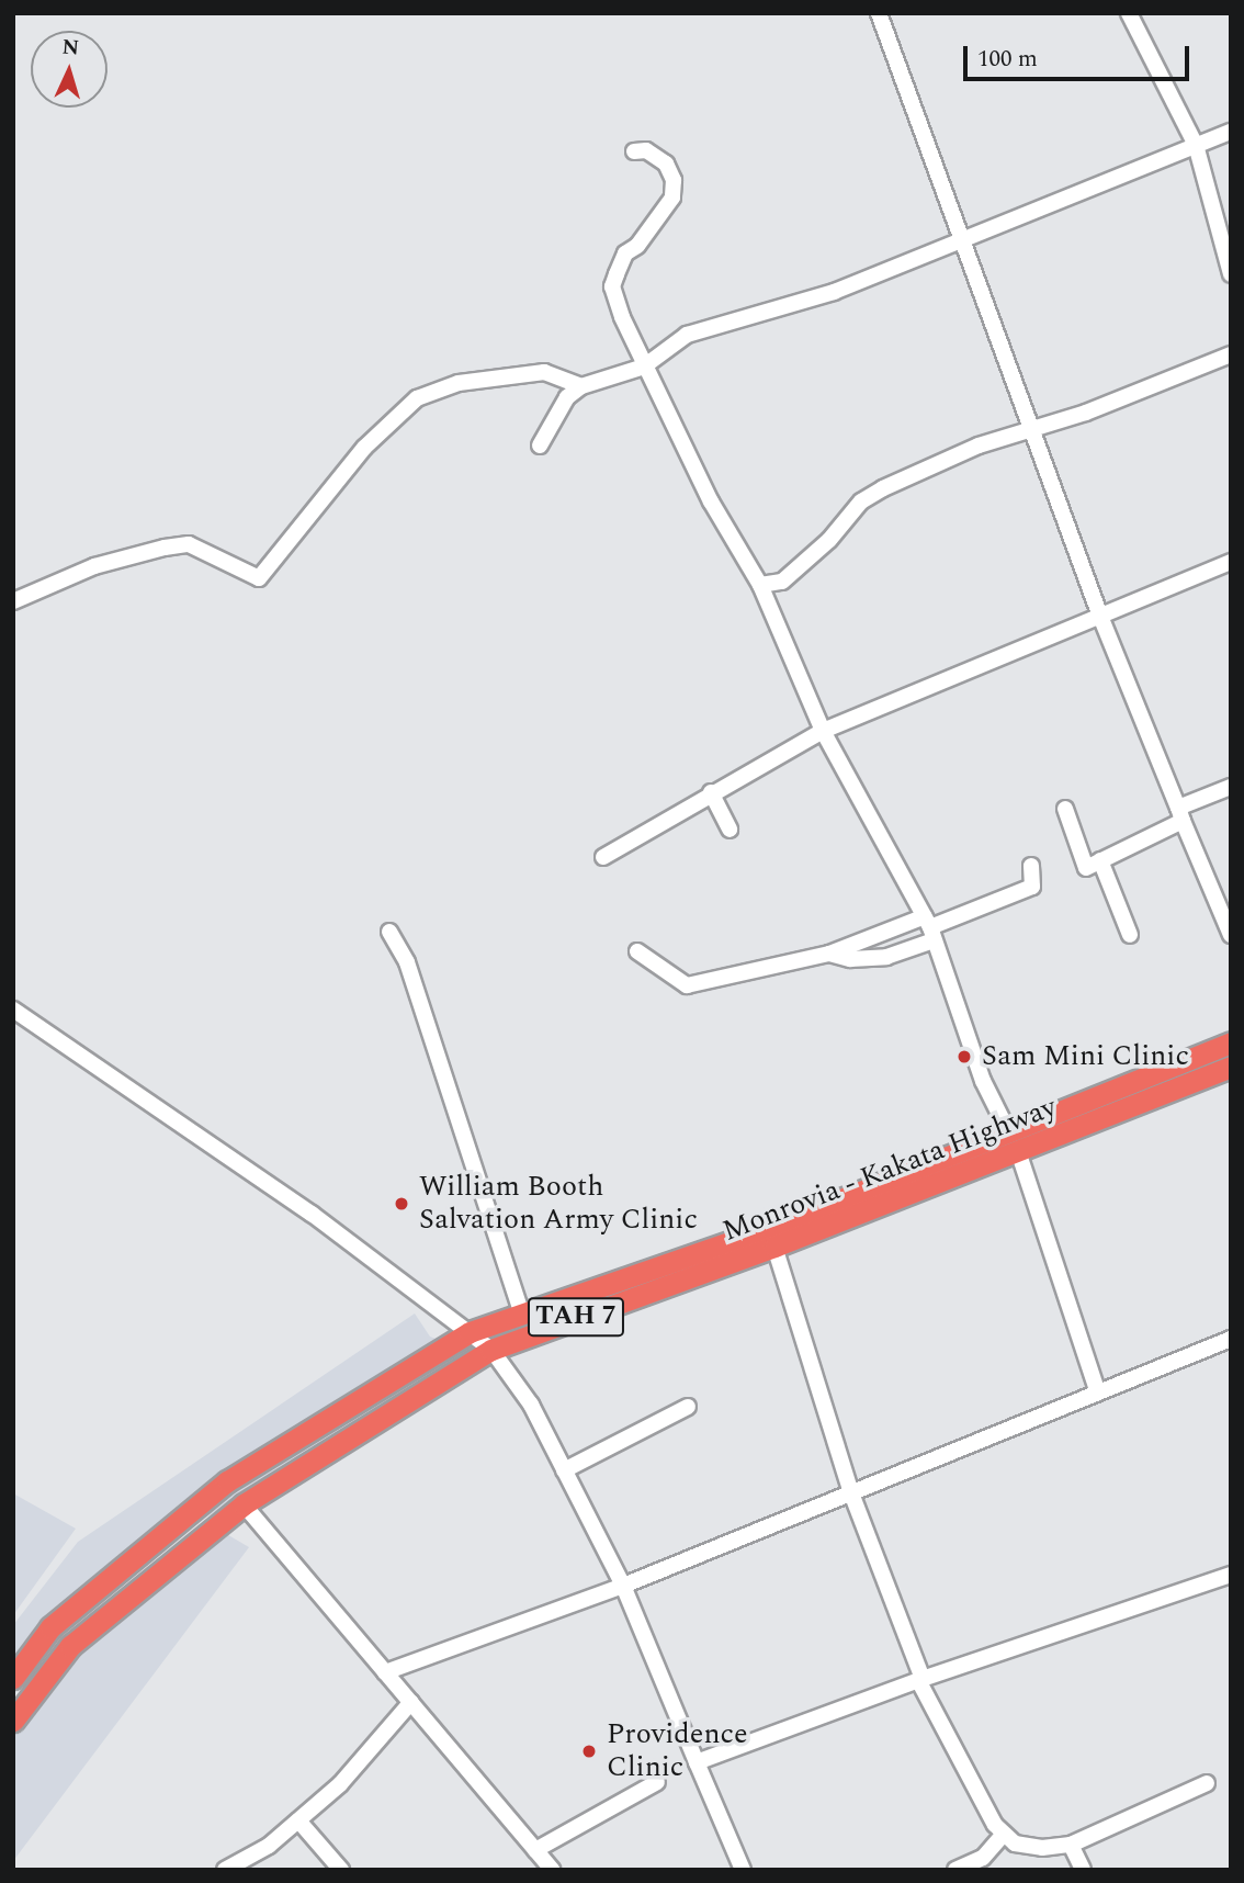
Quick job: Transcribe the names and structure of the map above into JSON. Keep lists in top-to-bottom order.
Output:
{
  "streets": {
    "highway": ["Monrovia - Kakata Highway", "TAH 7"]
  },
  "places": ["Sam Mini Clinic", "William Booth Salvation Army Clinic", "Providence Clinic"],
  "scale_bar": "100 m",
  "north": "top"
}
